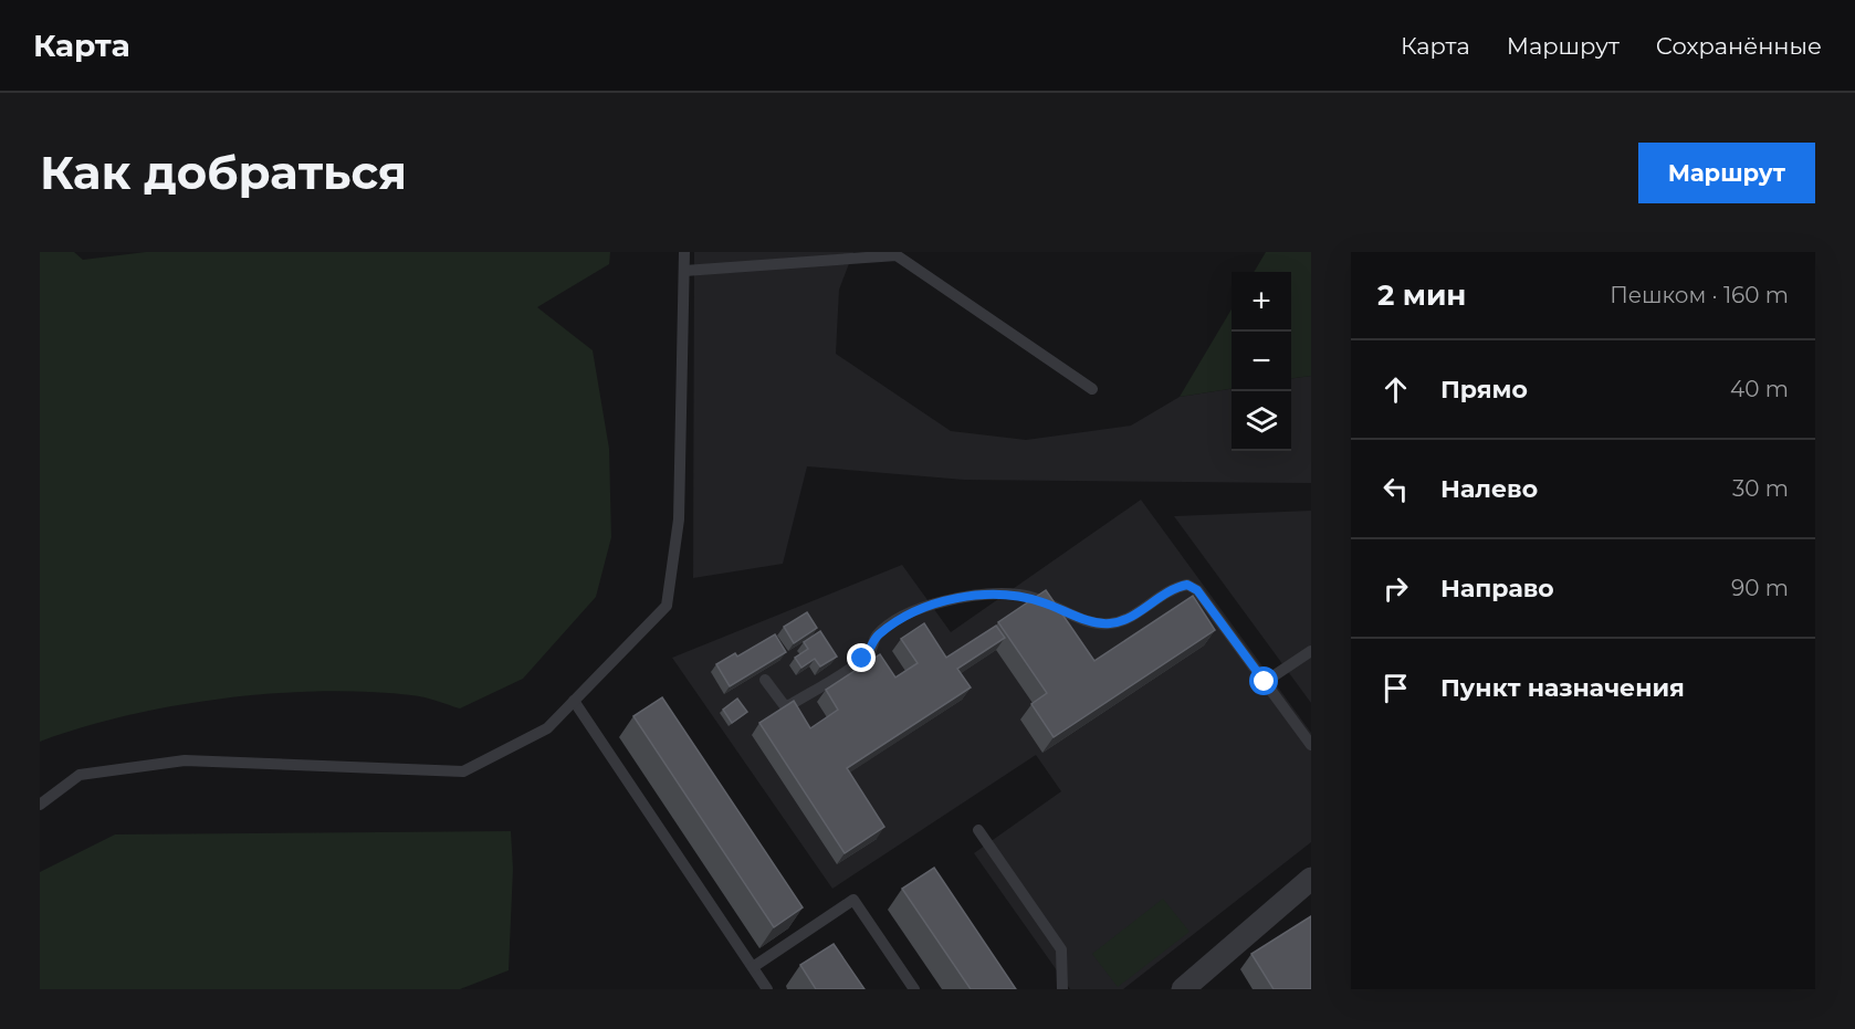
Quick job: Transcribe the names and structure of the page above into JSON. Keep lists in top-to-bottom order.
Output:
{
  "page": {
    "header": "Карта",
    "nav": ["Карта", "Маршрут", "Сохранённые"],
    "buttons": "Маршрут",
    "title": "Как добраться",
    "heading": ["2 мин", "Пешком · 160 m"],
    "map_buttons": ["+", "−"],
    "list": [
      ["Прямо", "40 m"],
      ["Налево", "30 m"],
      ["Направо", "90 m"],
      "Пункт назначения"
    ]
  }
}
